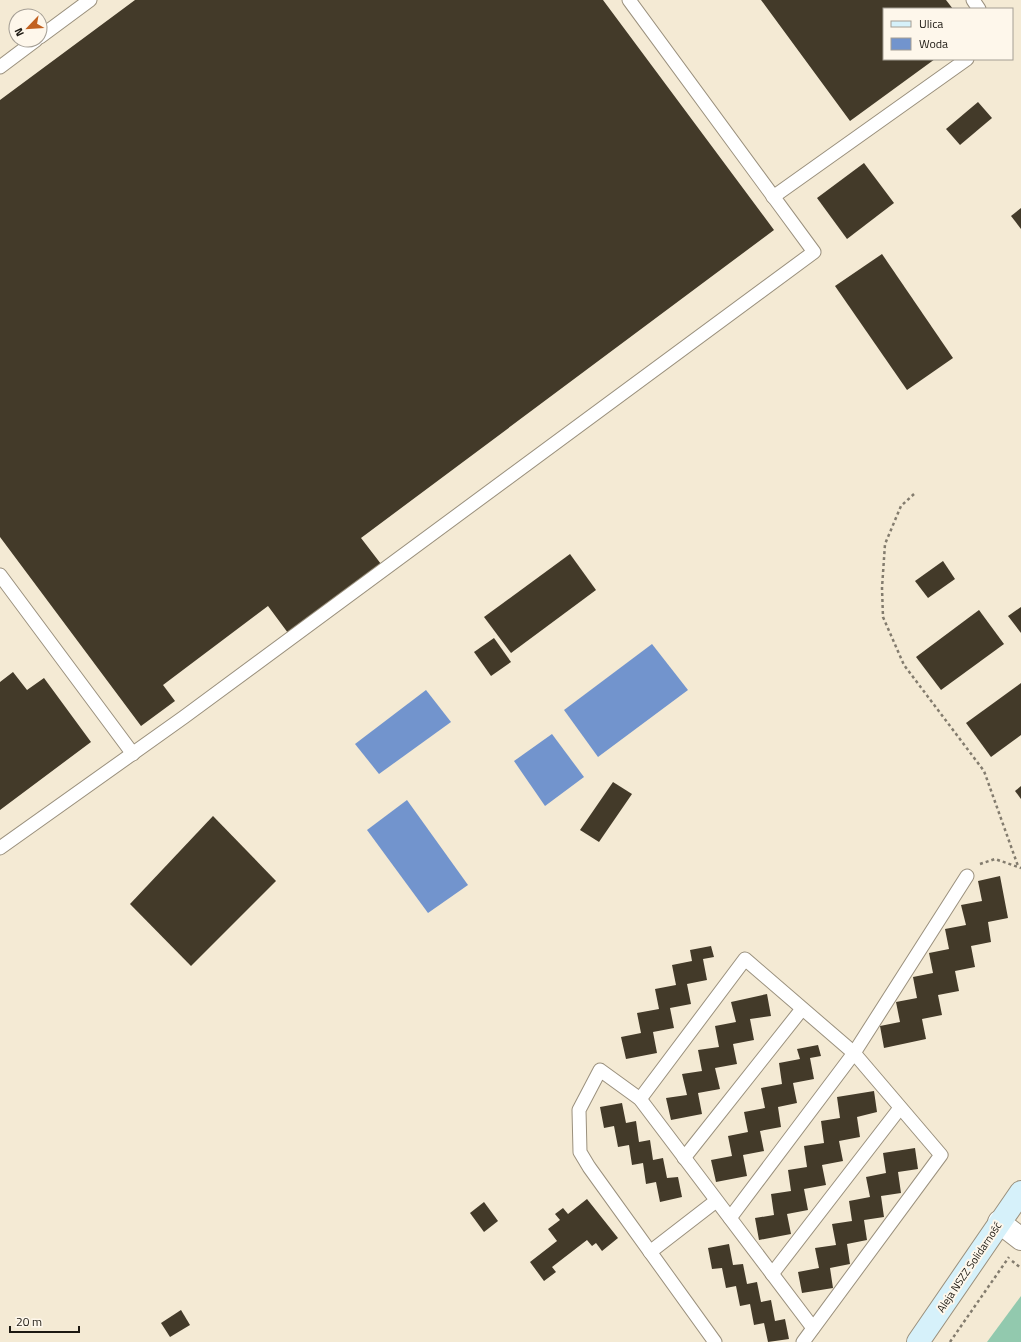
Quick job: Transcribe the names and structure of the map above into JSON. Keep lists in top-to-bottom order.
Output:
{
  "streets": {
    "street": ["Aleja NSZZ Solidarność"]
  },
  "legend": ["Ulica", "Woda"],
  "scale_bar": "20 m",
  "north": "bottom left"
}
